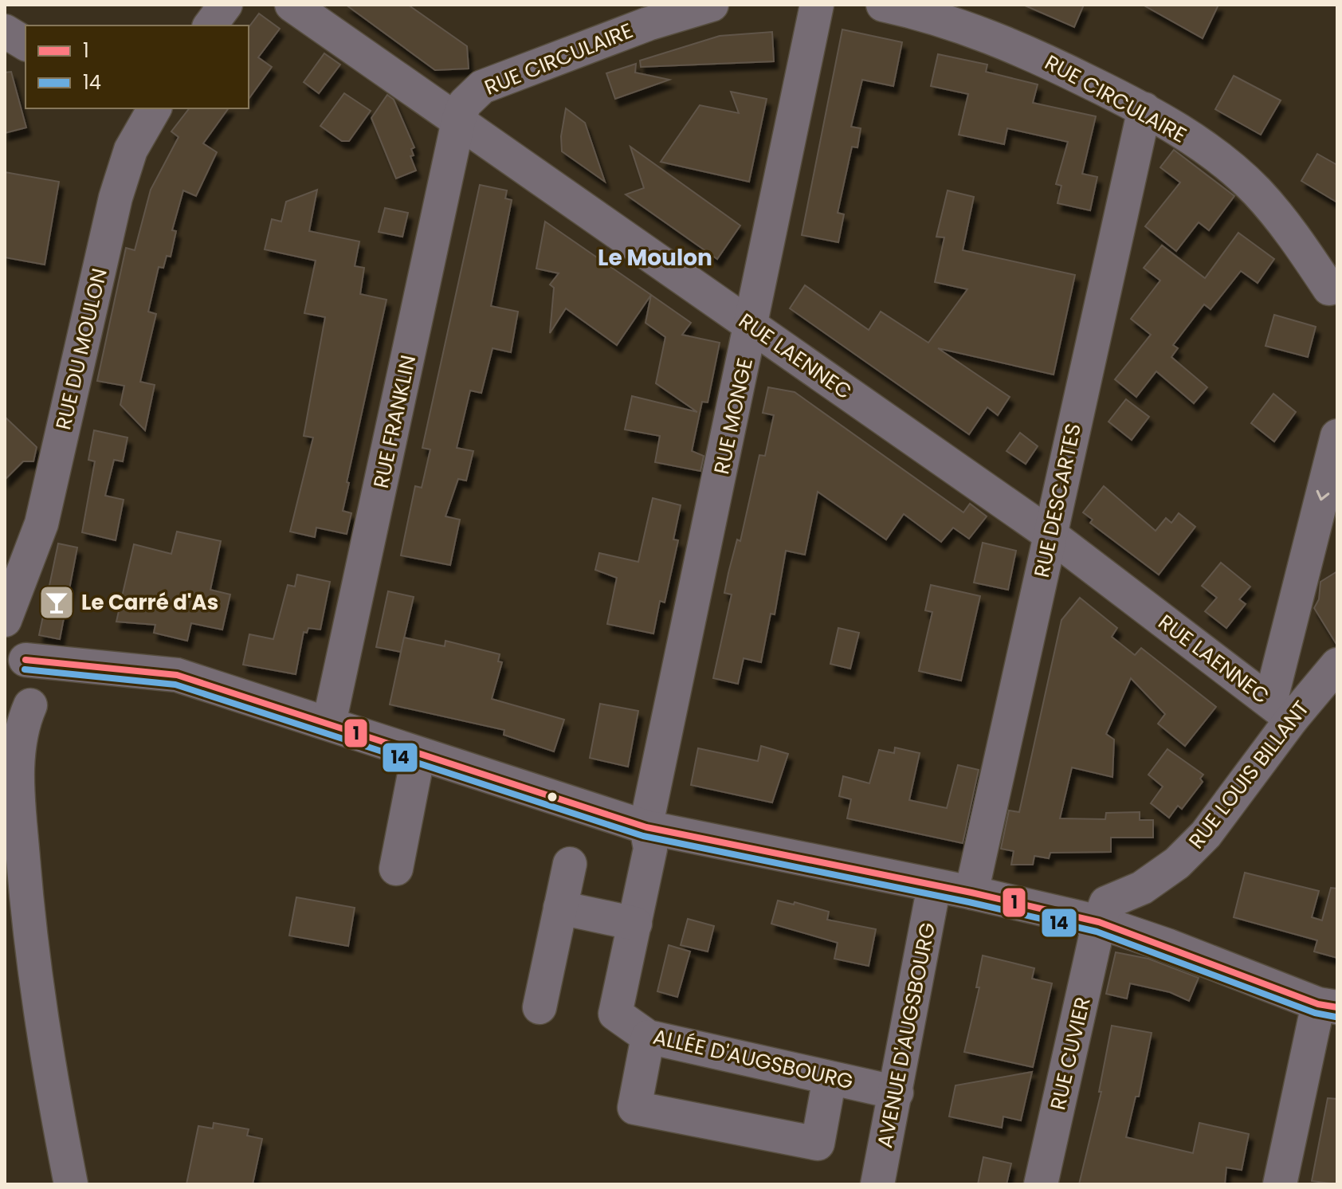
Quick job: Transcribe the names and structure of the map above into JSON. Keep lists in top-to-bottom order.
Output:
{
  "streets": {
    "street": [
      "RUE CIRCULAIRE",
      "RUE DU MOULON",
      "RUE LAENNEC",
      "RUE MONGE",
      "RUE FRANKLIN",
      "RUE DESCARTES",
      "RUE LOUIS BILLANT",
      "AVENUE D'AUGSBOURG",
      "RUE CUVIER",
      "ALLÉE D'AUGSBOURG"
    ]
  },
  "crossings": [
    ["RUE CIRCULAIRE", "RUE LAENNEC"],
    ["RUE CIRCULAIRE", "RUE FRANKLIN"],
    ["RUE CIRCULAIRE", "RUE DESCARTES"],
    ["RUE LAENNEC", "RUE MONGE"],
    ["RUE LAENNEC", "RUE FRANKLIN"],
    ["RUE LAENNEC", "RUE DESCARTES"],
    ["RUE LAENNEC", "RUE LOUIS BILLANT"],
    ["RUE MONGE", "ALLÉE D'AUGSBOURG"],
    ["RUE LOUIS BILLANT", "RUE CUVIER"],
    ["AVENUE D'AUGSBOURG", "ALLÉE D'AUGSBOURG"]
  ],
  "districts": ["Le Moulon"],
  "places": {
    "bar": ["Le Carré d'As"]
  },
  "lines": ["transit line 1", "transit line 14"],
  "legend": ["1", "14"]
}
